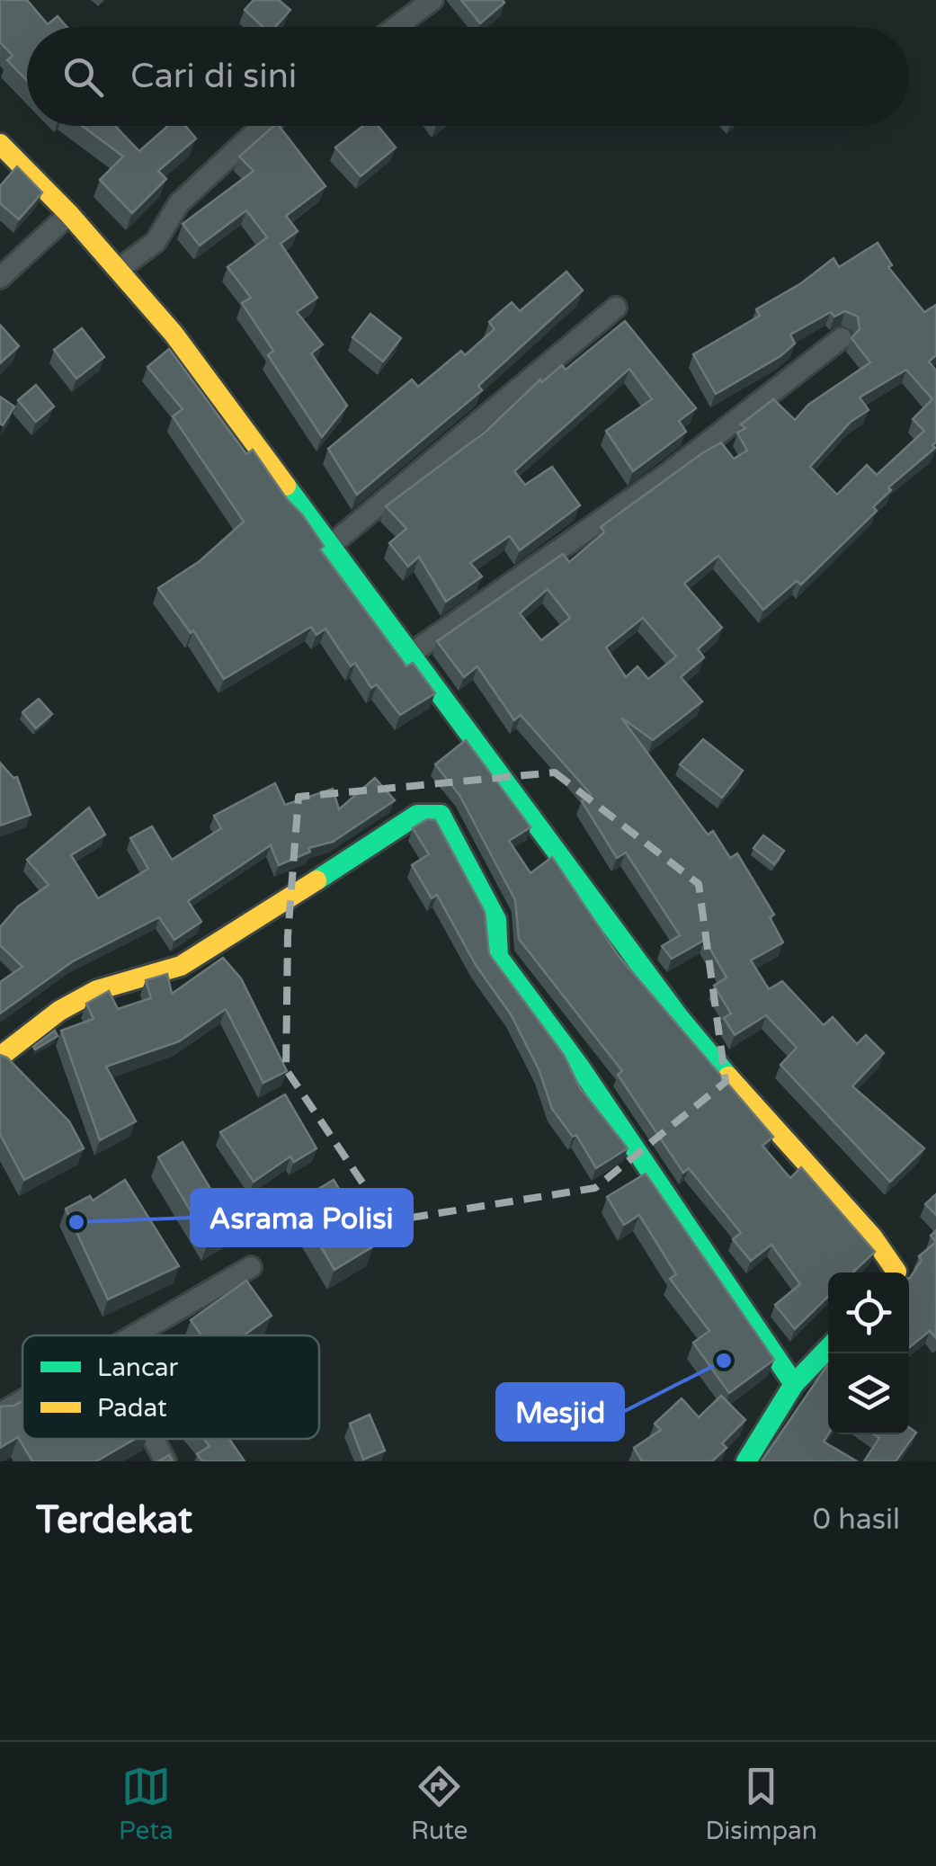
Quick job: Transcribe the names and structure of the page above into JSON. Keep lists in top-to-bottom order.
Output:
{
  "places": ["Asrama Polisi", "Mesjid"],
  "legend": ["Lancar", "Padat"],
  "page": {
    "search": "Cari di sini",
    "heading": ["Terdekat", "0 hasil"],
    "nav": ["Peta", "Rute", "Disimpan"]
  }
}
